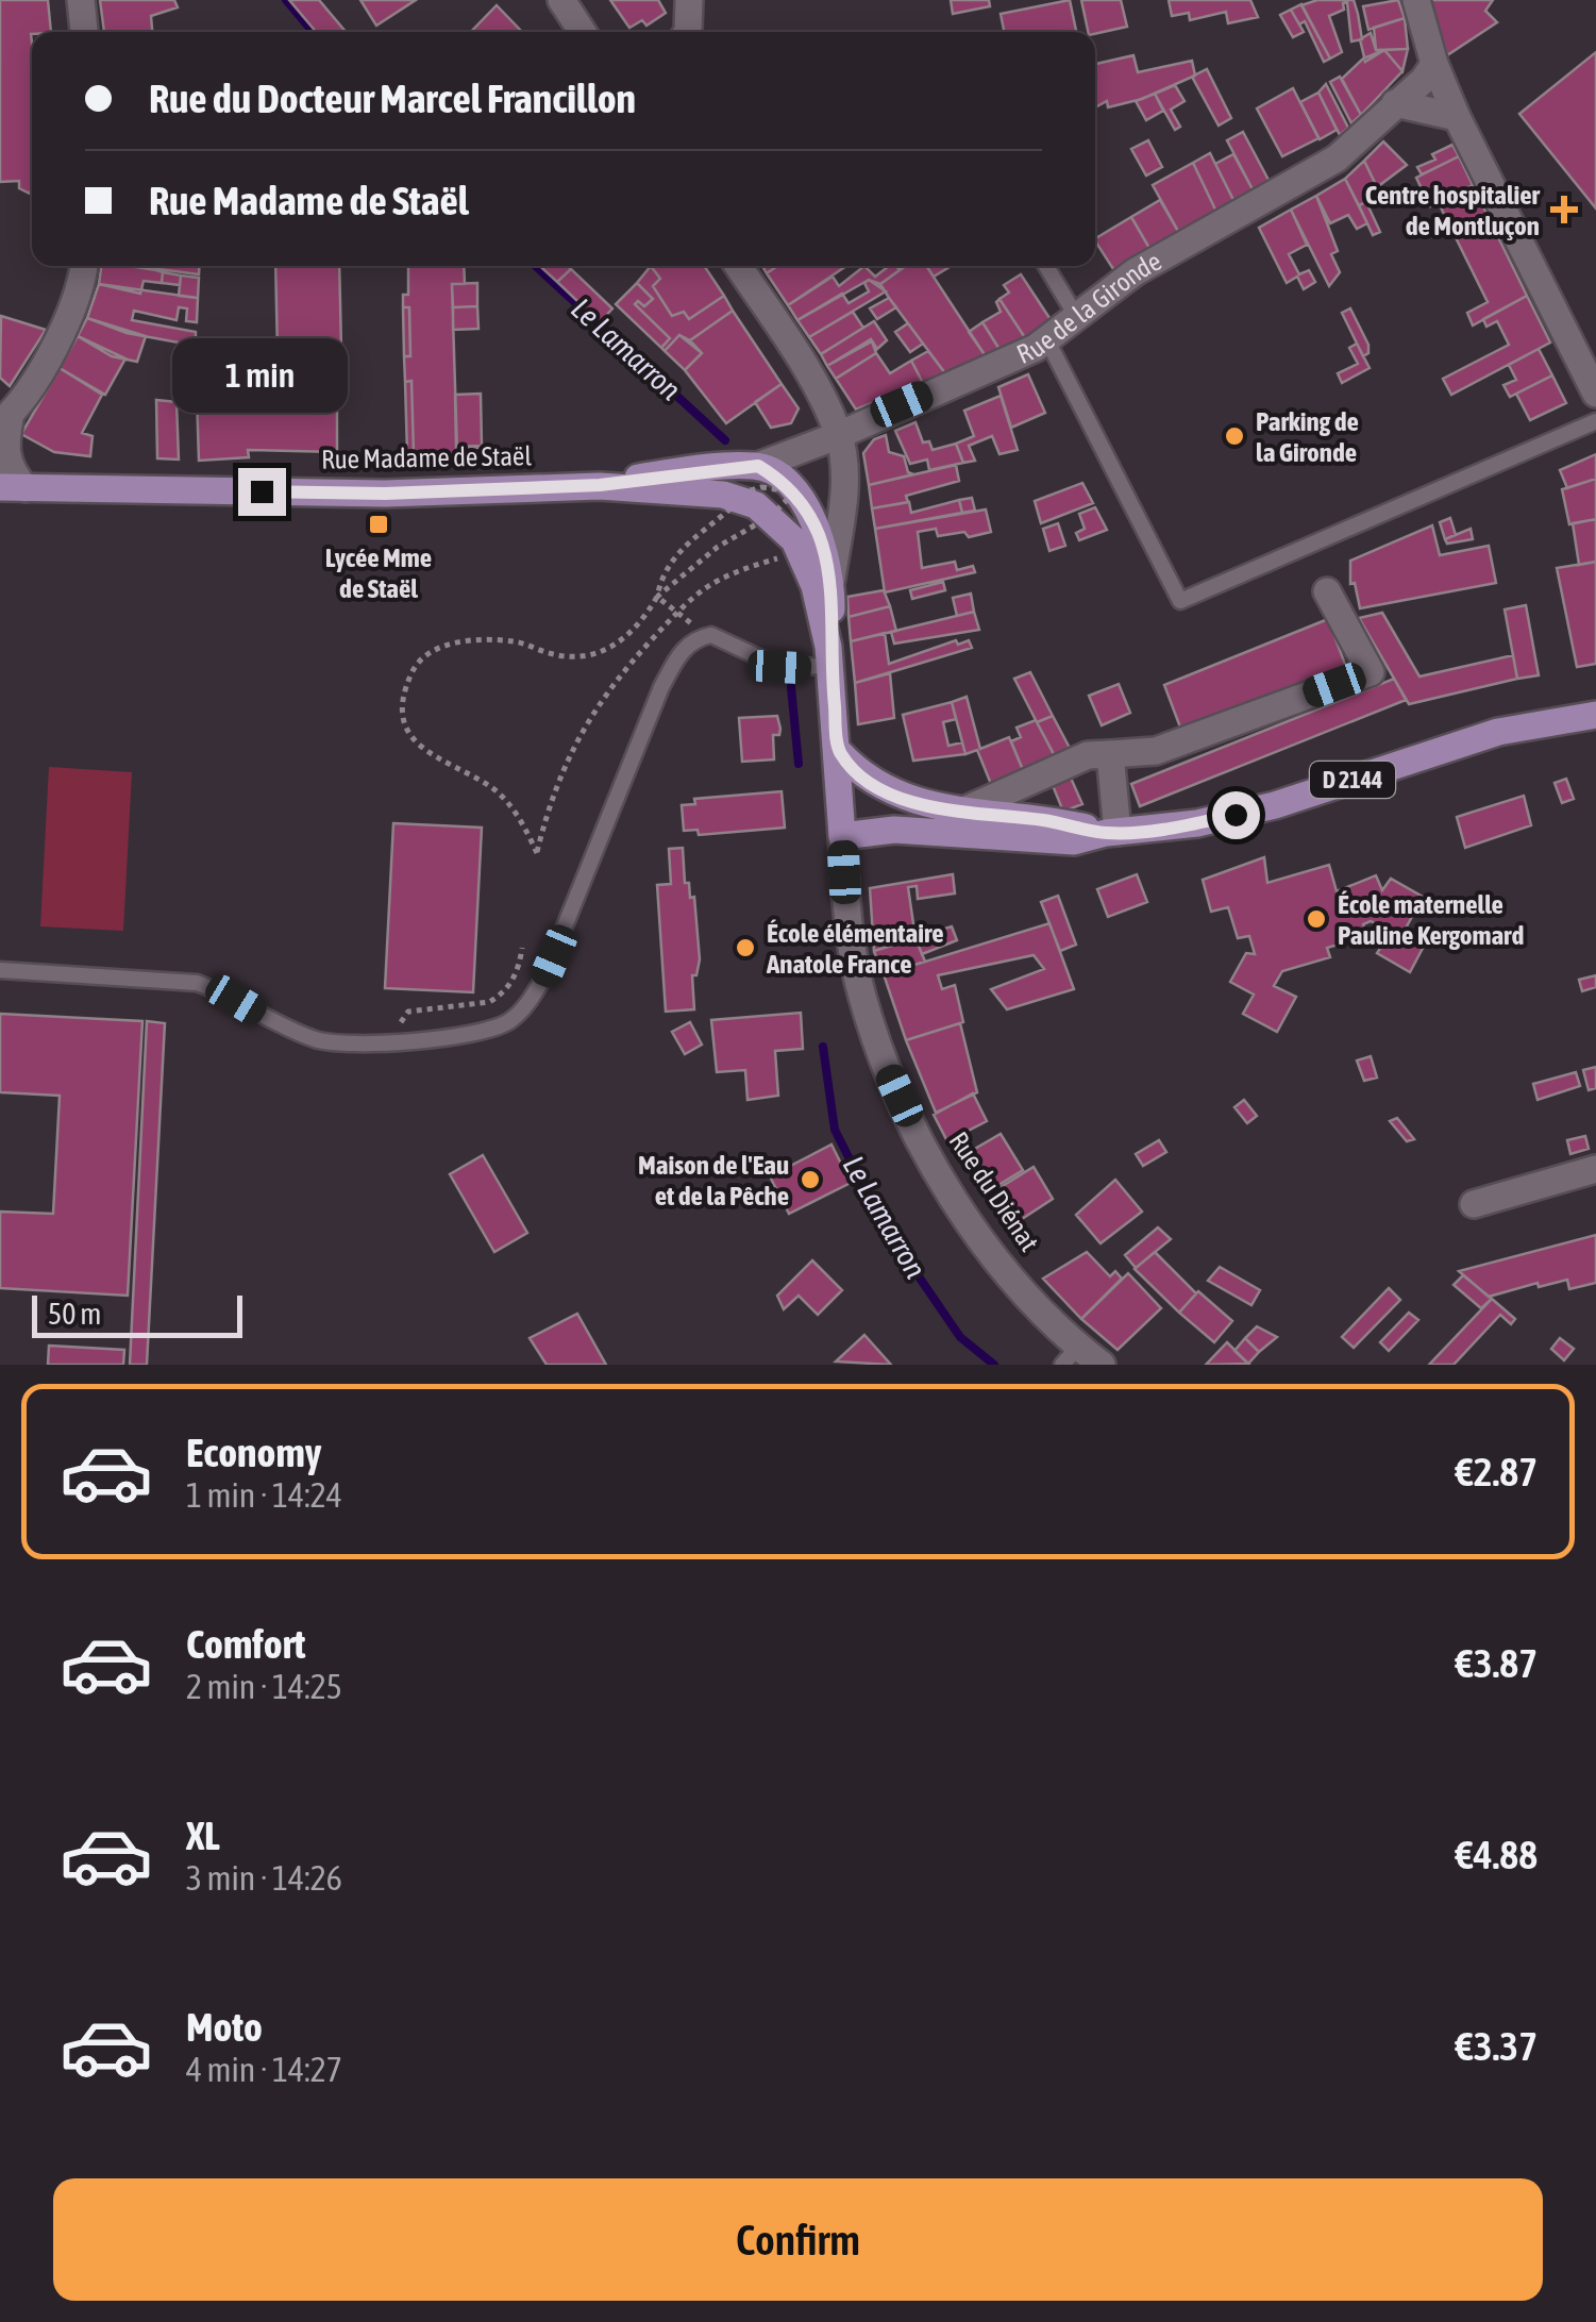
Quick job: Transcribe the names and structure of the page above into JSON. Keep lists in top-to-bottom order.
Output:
{
  "streets": {
    "main road": ["Rue Madame de Staël", "D 2144", "Rue du Diénat"],
    "street": ["Rue de la Gironde"]
  },
  "crossings": [
    ["Rue de la Gironde", "Rue Madame de Staël"],
    ["Rue Madame de Staël", "Rue du Diénat"],
    ["D 2144", "Rue du Diénat"]
  ],
  "water": ["Le Lamarron"],
  "places": {
    "health": ["Centre hospitalier de Montluçon"],
    "other": [
      "Parking de la Gironde",
      "École maternelle Pauline Kergomard",
      "École élémentaire Anatole France",
      "Maison de l'Eau et de la Pêche"
    ],
    "transit": ["Lycée Mme de Staël"]
  },
  "scale_bar": "50 m",
  "page": {
    "banner": ["Rue du Docteur Marcel Francillon", "Rue Madame de Staël"],
    "bubble": "1 min",
    "scale": "50 m",
    "list": [
      {
        "name": "Economy",
        "note": "1 min · 14:24",
        "value": "€2.87"
      },
      {
        "name": "Comfort",
        "note": "2 min · 14:25",
        "value": "€3.87"
      },
      {
        "name": "XL",
        "note": "3 min · 14:26",
        "value": "€4.88"
      },
      {
        "name": "Moto",
        "note": "4 min · 14:27",
        "value": "€3.37"
      }
    ],
    "buttons": "Confirm"
  }
}
